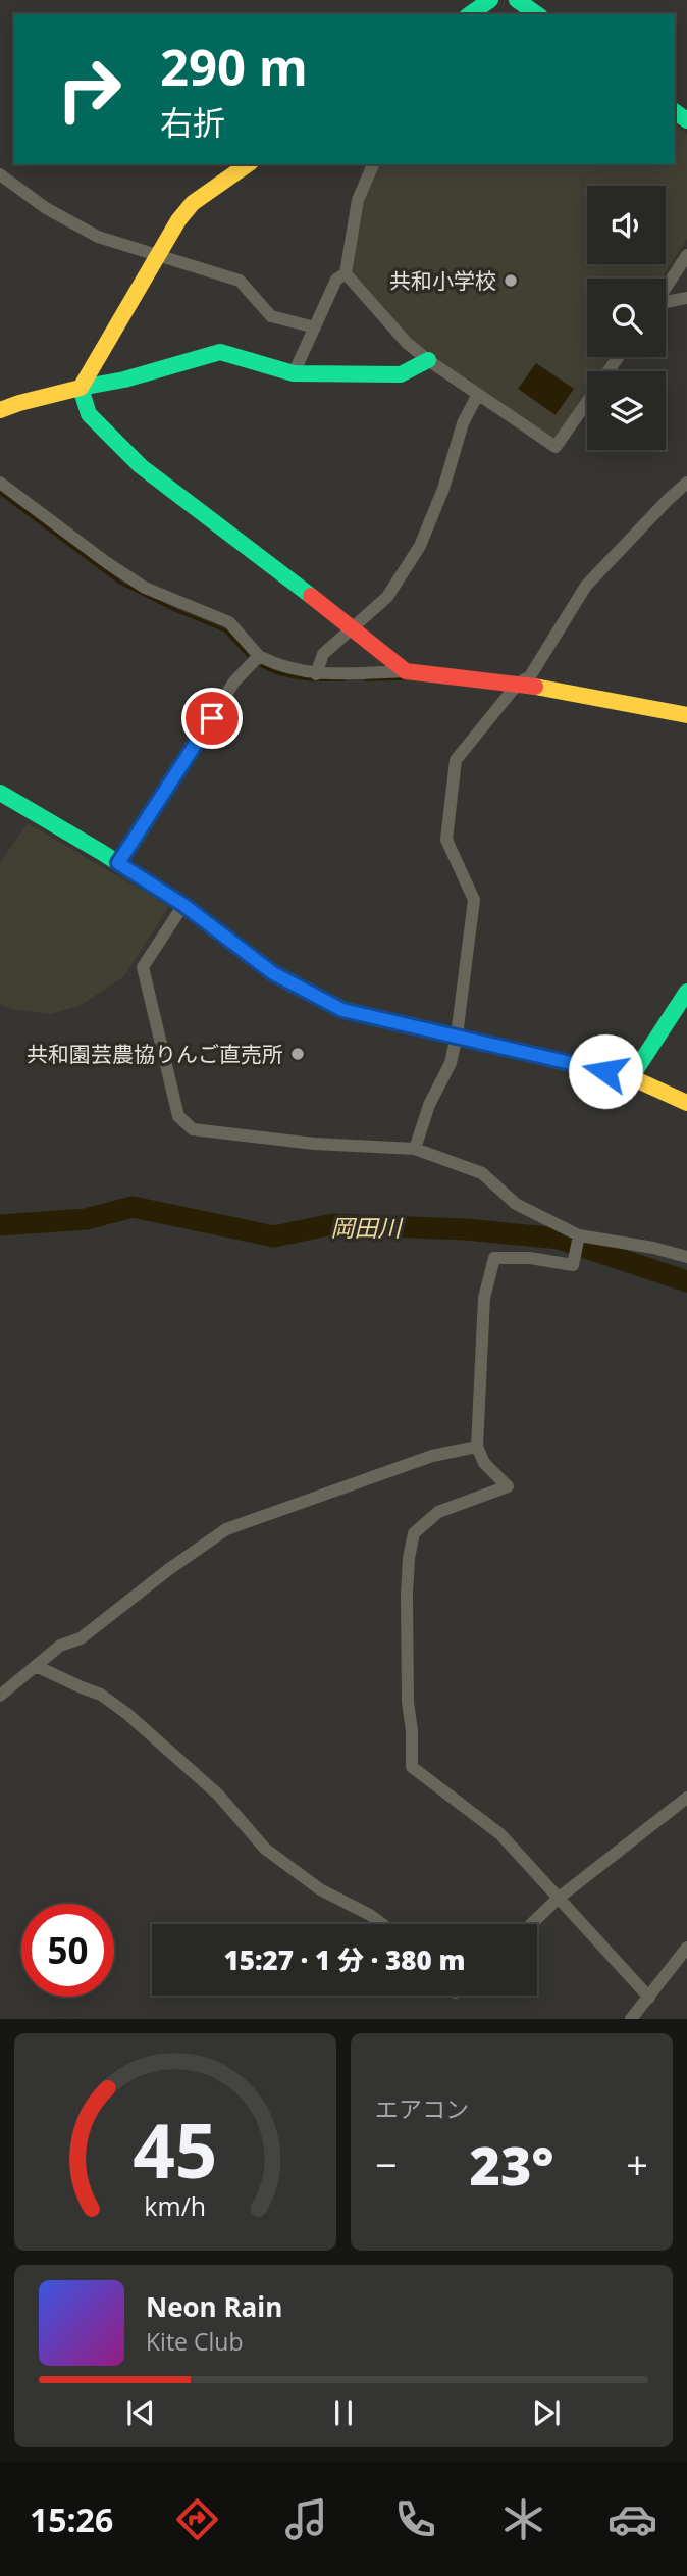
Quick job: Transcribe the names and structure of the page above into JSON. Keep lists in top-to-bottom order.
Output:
{
  "water": ["岡田川"],
  "places": ["共和小学校", "共和園芸農協りんご直売所"],
  "page": {
    "turn": ["290 m", "右折"],
    "limit": "50",
    "trip": "15:27 · 1 分 · 380 m",
    "tile": "エアコン",
    "heat": ["−", "23°", "+"],
    "song": ["Neon Rain", "Kite Club"],
    "tabs": "15:26",
    "gauge": ["45", "km/h"]
  }
}
